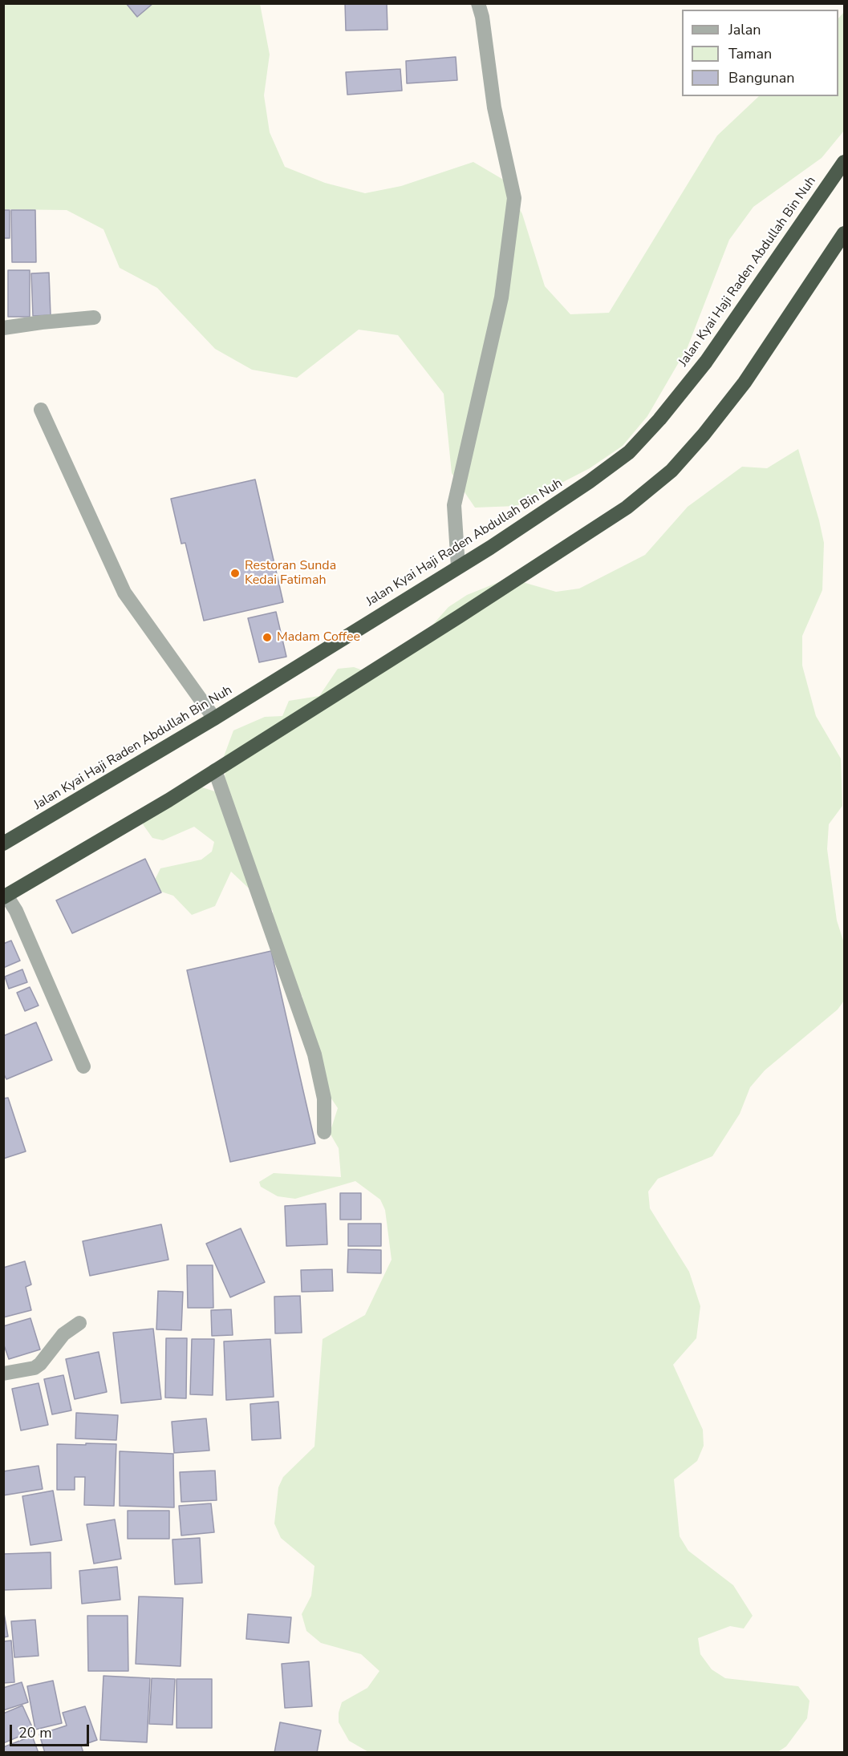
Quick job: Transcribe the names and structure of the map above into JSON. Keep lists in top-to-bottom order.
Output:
{
  "streets": {
    "highway": ["Jalan Kyai Haji Raden Abdullah Bin Nuh"]
  },
  "places": ["Restoran Sunda Kedai Fatimah", "Madam Coffee"],
  "legend": ["Jalan", "Taman", "Bangunan"],
  "scale_bar": "20 m"
}
